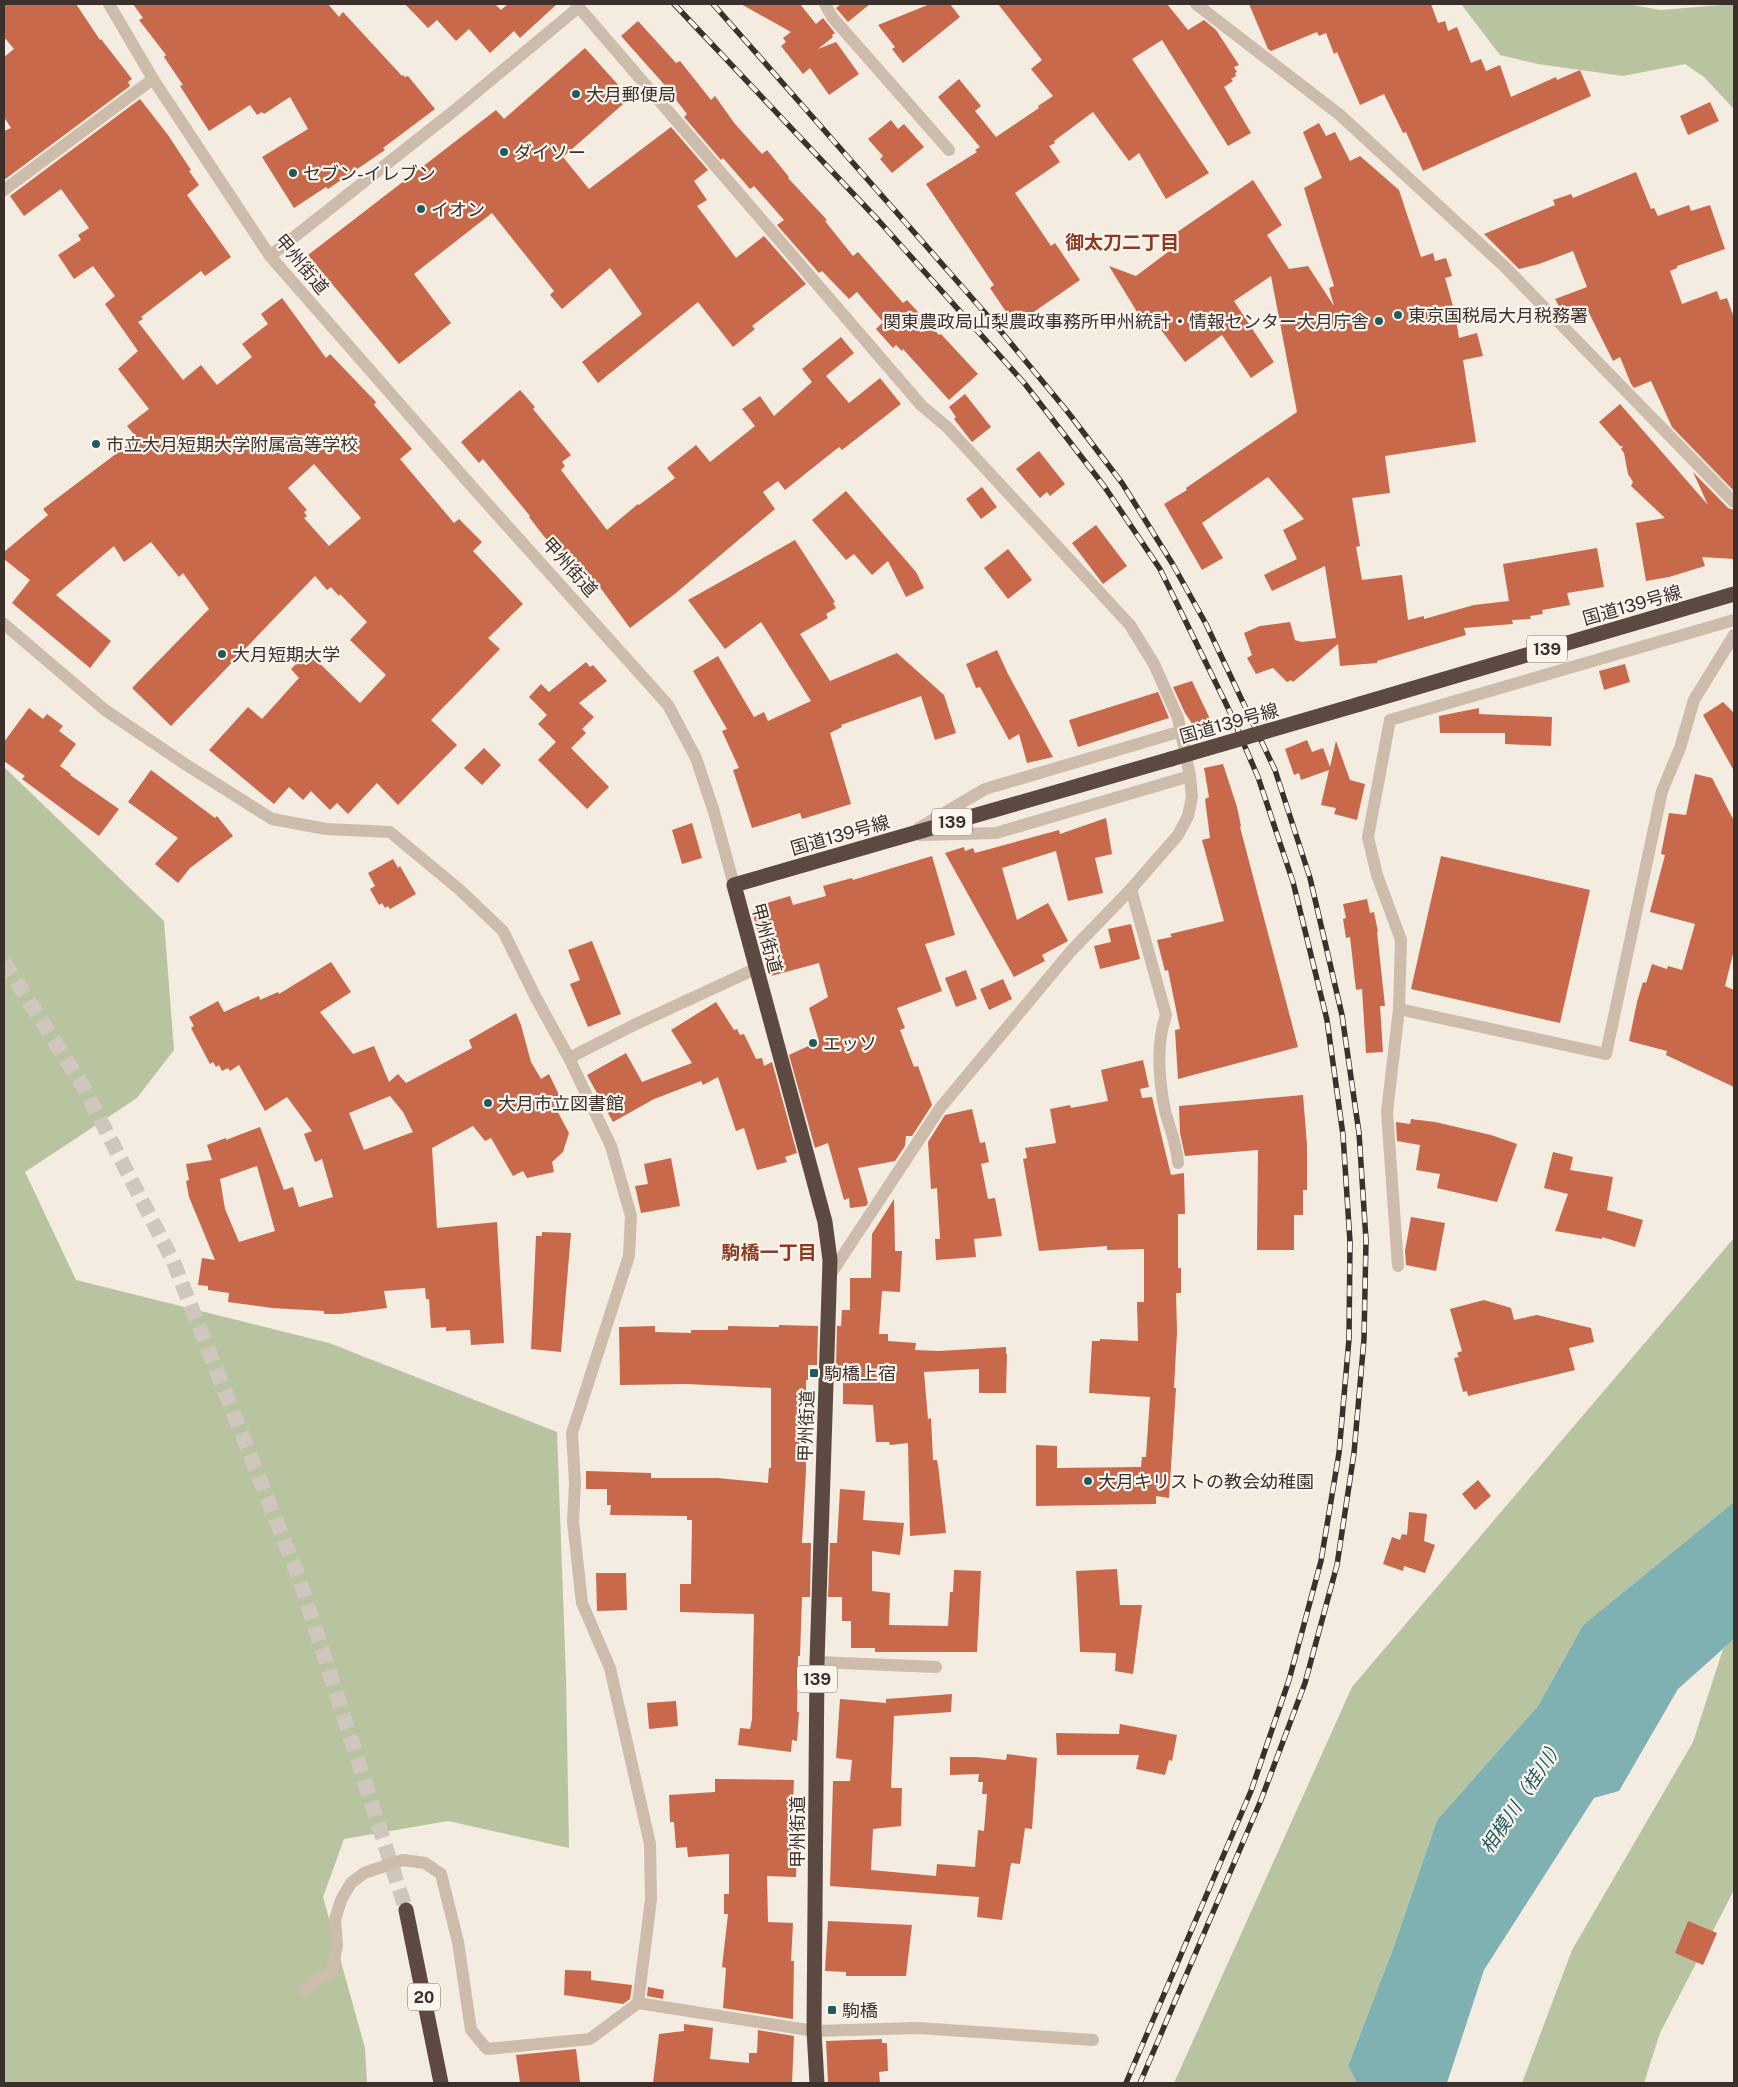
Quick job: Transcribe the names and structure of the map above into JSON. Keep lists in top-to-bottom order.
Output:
{
  "streets": {
    "highway": [
      "甲州街道",
      "国道139号線",
      "139",
      "20"
    ]
  },
  "crossings": [
    ["甲州街道", "国道139号線"]
  ],
  "districts": ["御太刀二丁目", "駒橋一丁目"],
  "water": ["相模川（桂川）"],
  "places": {
    "other": [
      "大月郵便局",
      "ダイソー",
      "セブン-イレブン",
      "イオン",
      "東京国税局大月税務署",
      "関東農政局山梨農政事務所甲州統計・情報センター大月庁舎",
      "市立大月短期大学附属高等学校",
      "大月短期大学",
      "エッソ",
      "大月市立図書館",
      "大月キリストの教会幼稚園"
    ],
    "transit": ["駒橋上宿", "駒橋"]
  }
}
